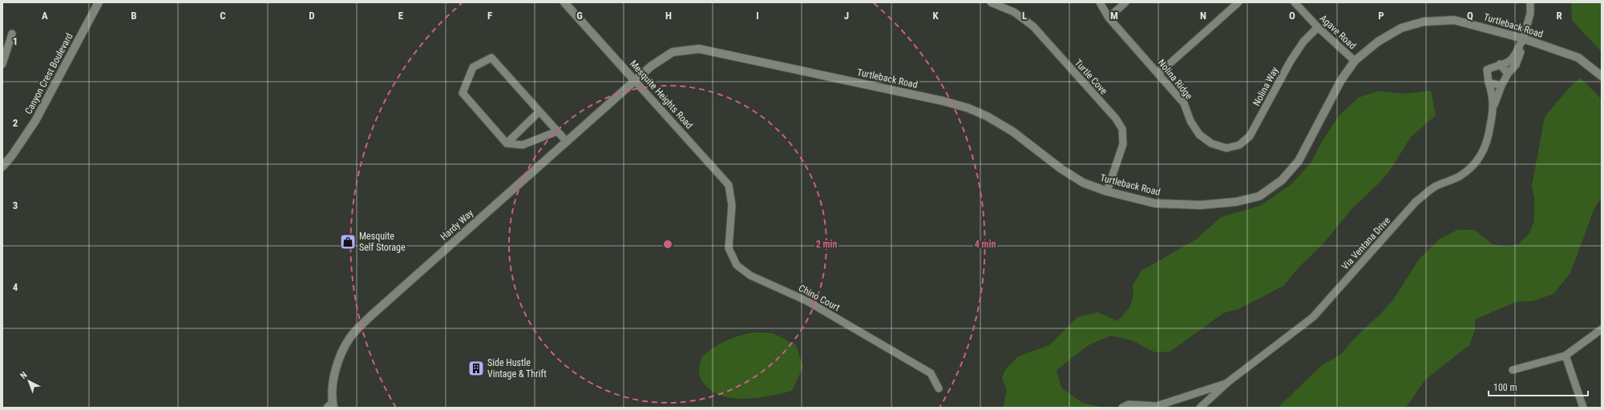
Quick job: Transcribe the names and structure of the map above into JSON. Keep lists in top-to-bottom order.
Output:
{
  "streets": {
    "main road": [
      "Turtleback Road",
      "Canyon Crest Boulevard",
      "Mesquite Heights Road",
      "Hardy Way"
    ],
    "street": [
      "Agave Road",
      "Turtle Cove",
      "Nolina Ridge",
      "Nolina Way",
      "Via Ventana Drive",
      "Chino Court"
    ]
  },
  "crossings": [
    ["Turtleback Road", "Agave Road"],
    ["Turtleback Road", "Turtle Cove"],
    ["Turtleback Road", "Mesquite Heights Road"],
    ["Turtleback Road", "Hardy Way"],
    ["Agave Road", "Nolina Way"],
    ["Nolina Ridge", "Nolina Way"],
    ["Mesquite Heights Road", "Hardy Way"],
    ["Mesquite Heights Road", "Chino Court"]
  ],
  "places": {
    "shop": ["Mesquite Self Storage"],
    "building": ["Side Hustle Vintage & Thrift"]
  },
  "scale_bar": "100 m",
  "north": "top left",
  "grid": {
    "columns": [
      "A",
      "B",
      "C",
      "D",
      "E",
      "F",
      "G",
      "H",
      "I",
      "J",
      "K",
      "L",
      "M",
      "N",
      "O",
      "P",
      "Q",
      "R"
    ],
    "rows": [
      "1",
      "2",
      "3",
      "4"
    ]
  },
  "rings": ["2 min", "4 min"]
}
